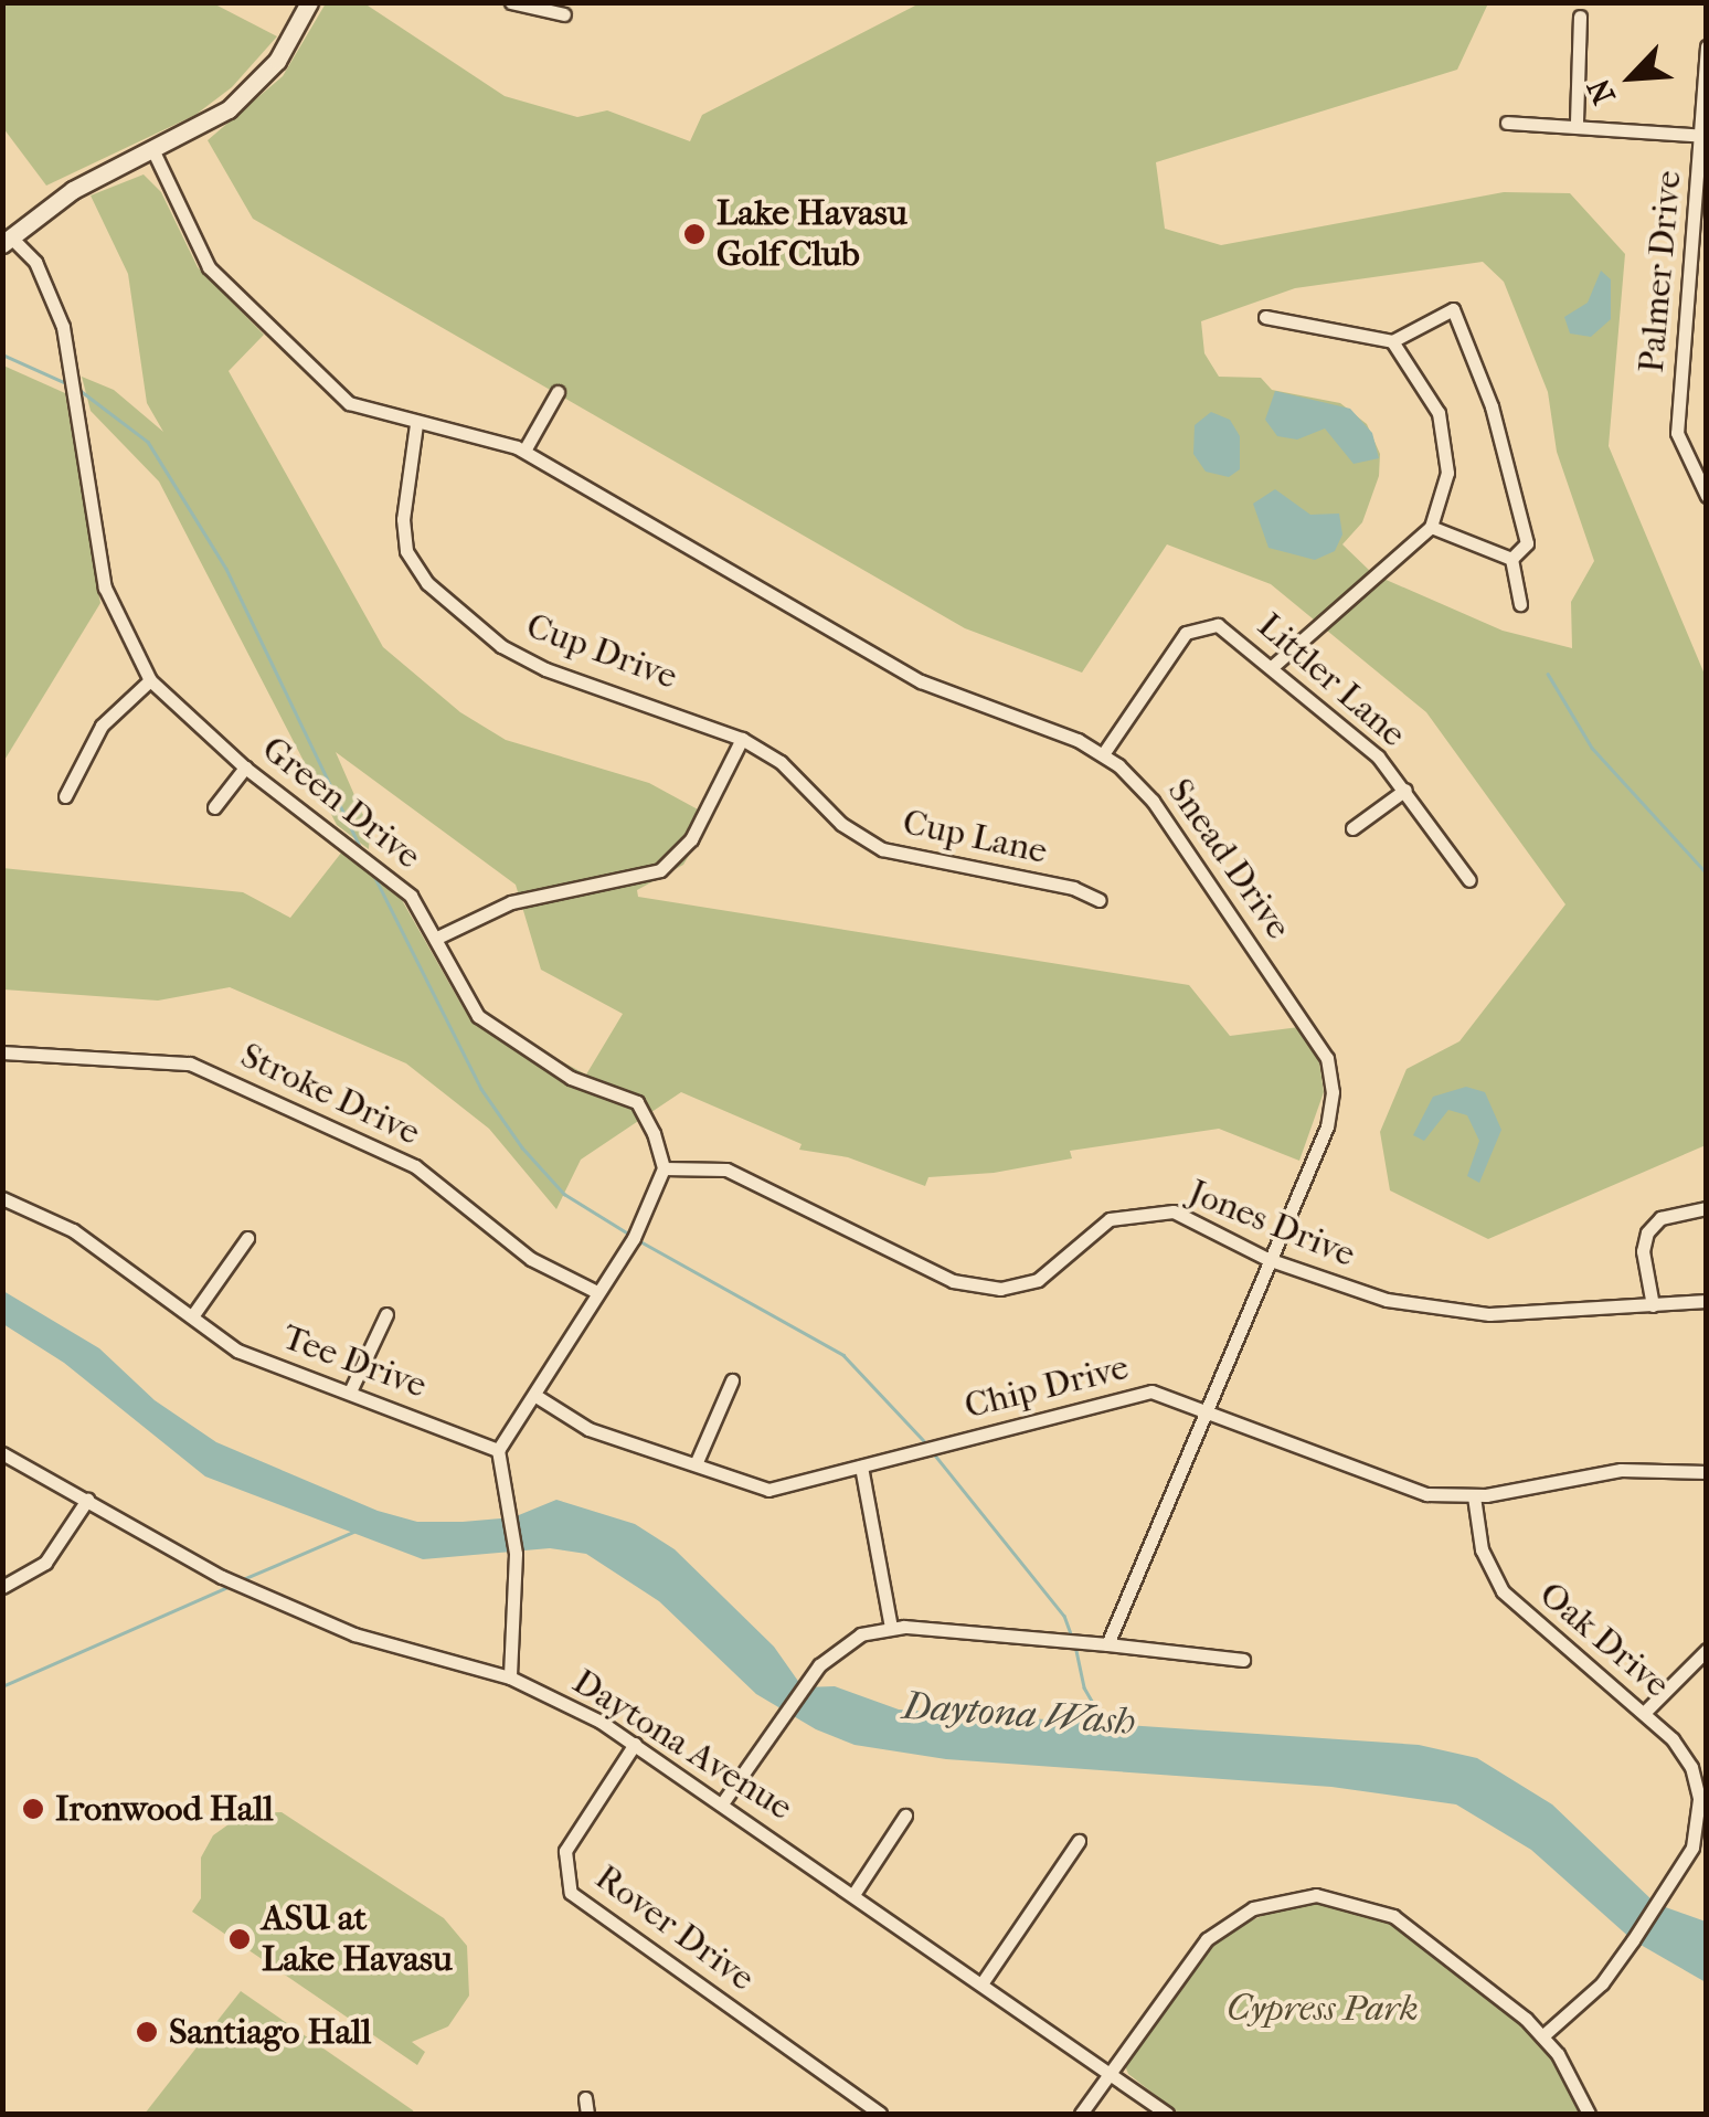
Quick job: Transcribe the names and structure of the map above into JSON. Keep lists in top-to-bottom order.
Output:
{
  "streets": {
    "street": [
      "Palmer Drive",
      "Cup Drive",
      "Littler Lane",
      "Green Drive",
      "Cup Lane",
      "Snead Drive",
      "Stroke Drive",
      "Jones Drive",
      "Tee Drive",
      "Chip Drive",
      "Oak Drive",
      "Daytona Avenue",
      "Rover Drive"
    ]
  },
  "crossings": [
    ["Cup Drive", "Cup Lane"],
    ["Cup Drive", "Snead Drive"],
    ["Littler Lane", "Snead Drive"],
    ["Green Drive", "Jones Drive"],
    ["Snead Drive", "Jones Drive"],
    ["Snead Drive", "Chip Drive"],
    ["Chip Drive", "Oak Drive"],
    ["Daytona Avenue", "Rover Drive"]
  ],
  "water": ["Daytona Wash"],
  "parks": ["Cypress Park"],
  "places": [
    "Lake Havasu Golf Club",
    "Ironwood Hall",
    "ASU at Lake Havasu",
    "Santiago Hall"
  ],
  "north": "bottom left"
}
